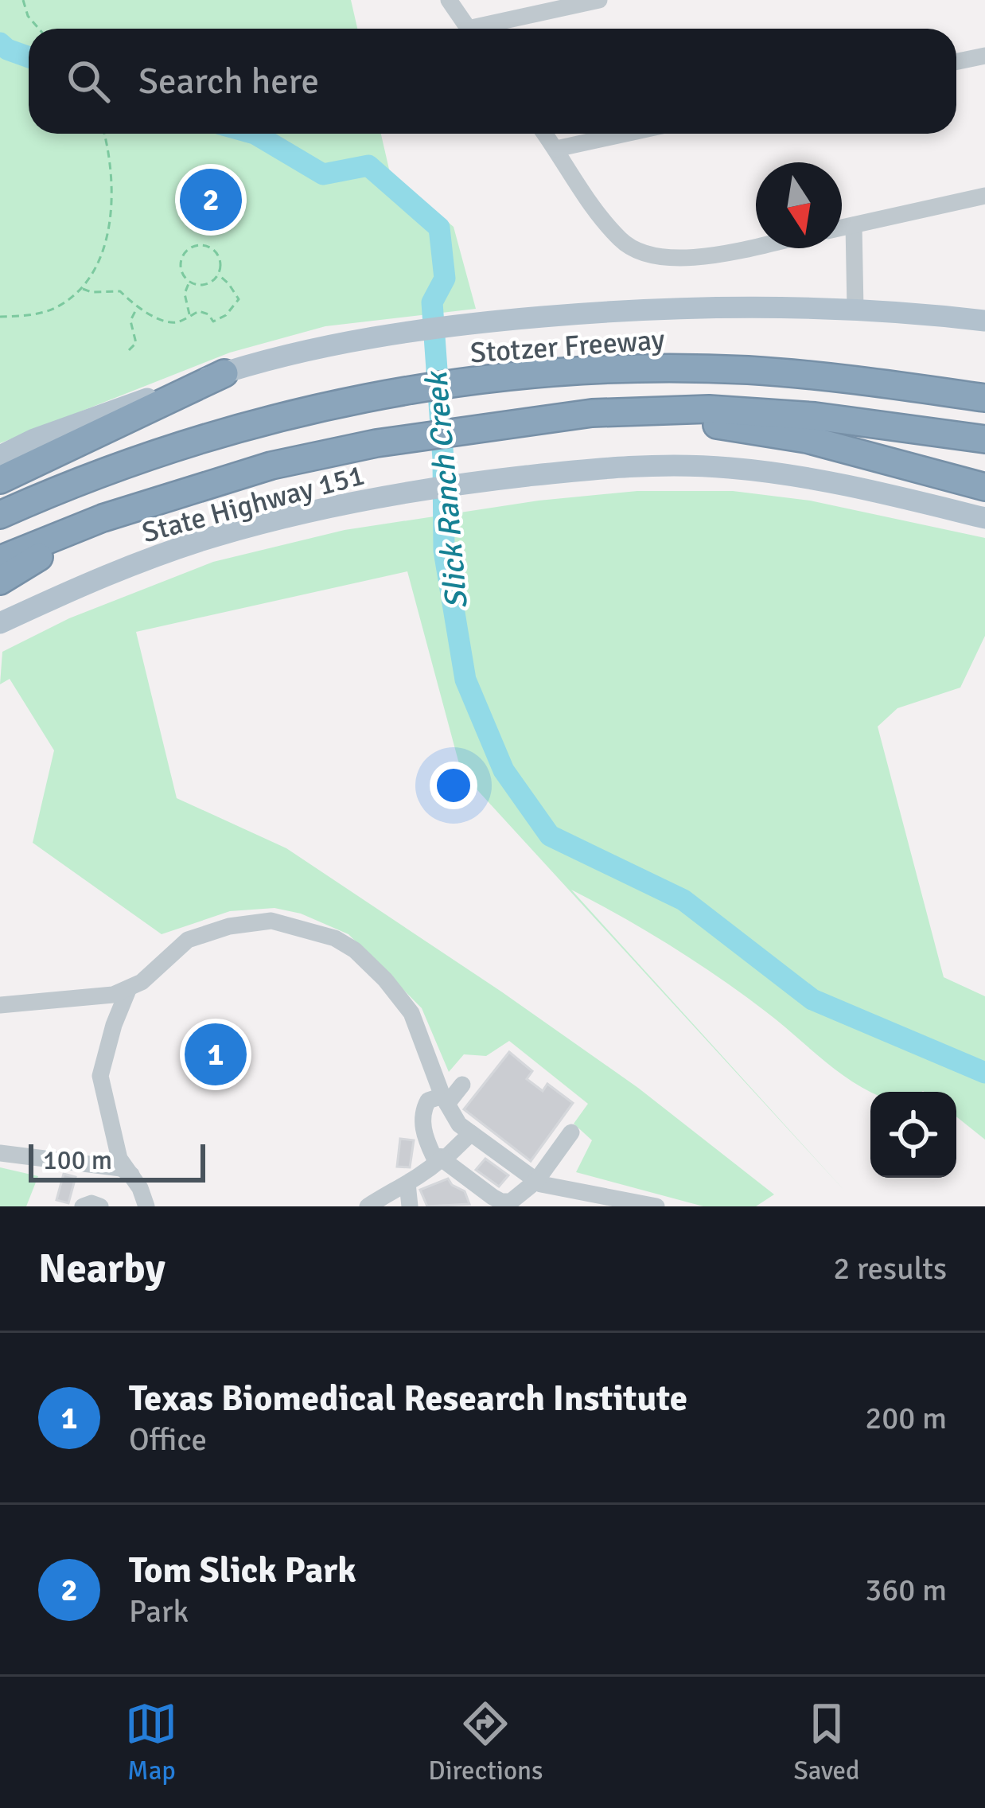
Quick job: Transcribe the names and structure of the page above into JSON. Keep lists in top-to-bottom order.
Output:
{
  "streets": {
    "highway": ["Stotzer Freeway"],
    "main road": ["State Highway 151"]
  },
  "water": ["Slick Ranch Creek"],
  "scale_bar": "100 m",
  "north": "bottom",
  "page": {
    "search": "Search here",
    "pins": ["2", "1"],
    "scale": "100 m",
    "heading": ["Nearby", "2 results"],
    "list": [
      {
        "mark": "1",
        "name": "Texas Biomedical Research Institute",
        "note": "Office",
        "value": "200 m"
      },
      {
        "mark": "2",
        "name": "Tom Slick Park",
        "note": "Park",
        "value": "360 m"
      }
    ],
    "nav": ["Map", "Directions", "Saved"]
  }
}
